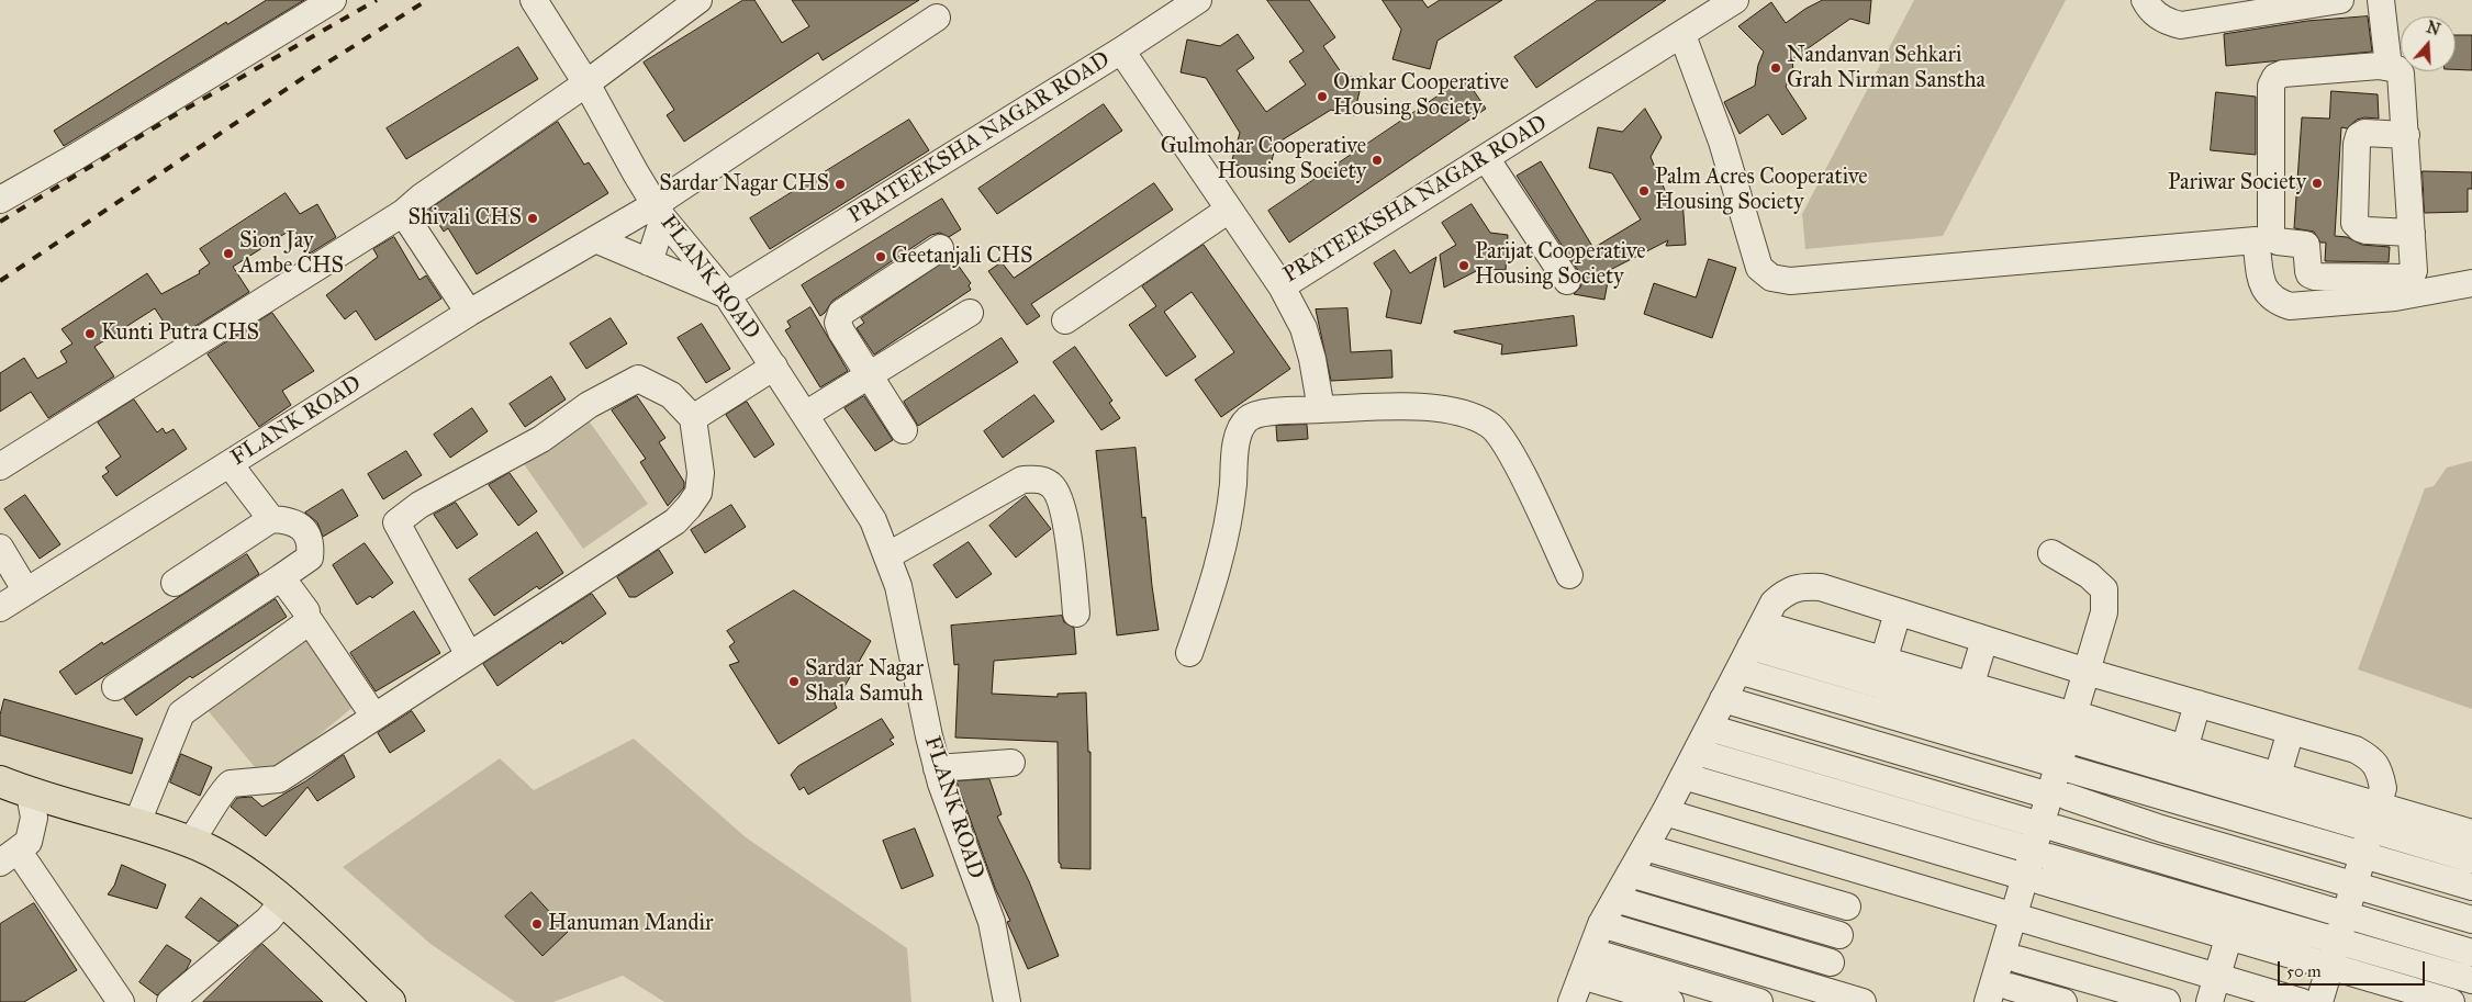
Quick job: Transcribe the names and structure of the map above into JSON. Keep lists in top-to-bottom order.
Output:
{
  "streets": {
    "street": ["PRATEEKSHA NAGAR ROAD", "FLANK ROAD"]
  },
  "crossings": [
    ["PRATEEKSHA NAGAR ROAD", "FLANK ROAD"]
  ],
  "places": [
    "Nandanvan Sehkari Grah Nirman Sanstha",
    "Omkar Cooperative Housing Society",
    "Gulmohar Cooperative Housing Society",
    "Pariwar Society",
    "Sardar Nagar CHS",
    "Palm Acres Cooperative Housing Society",
    "Shivali CHS",
    "Sion Jay Ambe CHS",
    "Geetanjali CHS",
    "Parijat Cooperative Housing Society",
    "Kunti Putra CHS",
    "Sardar Nagar Shala Samuh",
    "Hanuman Mandir"
  ],
  "scale_bar": "50 m",
  "north": "top"
}
